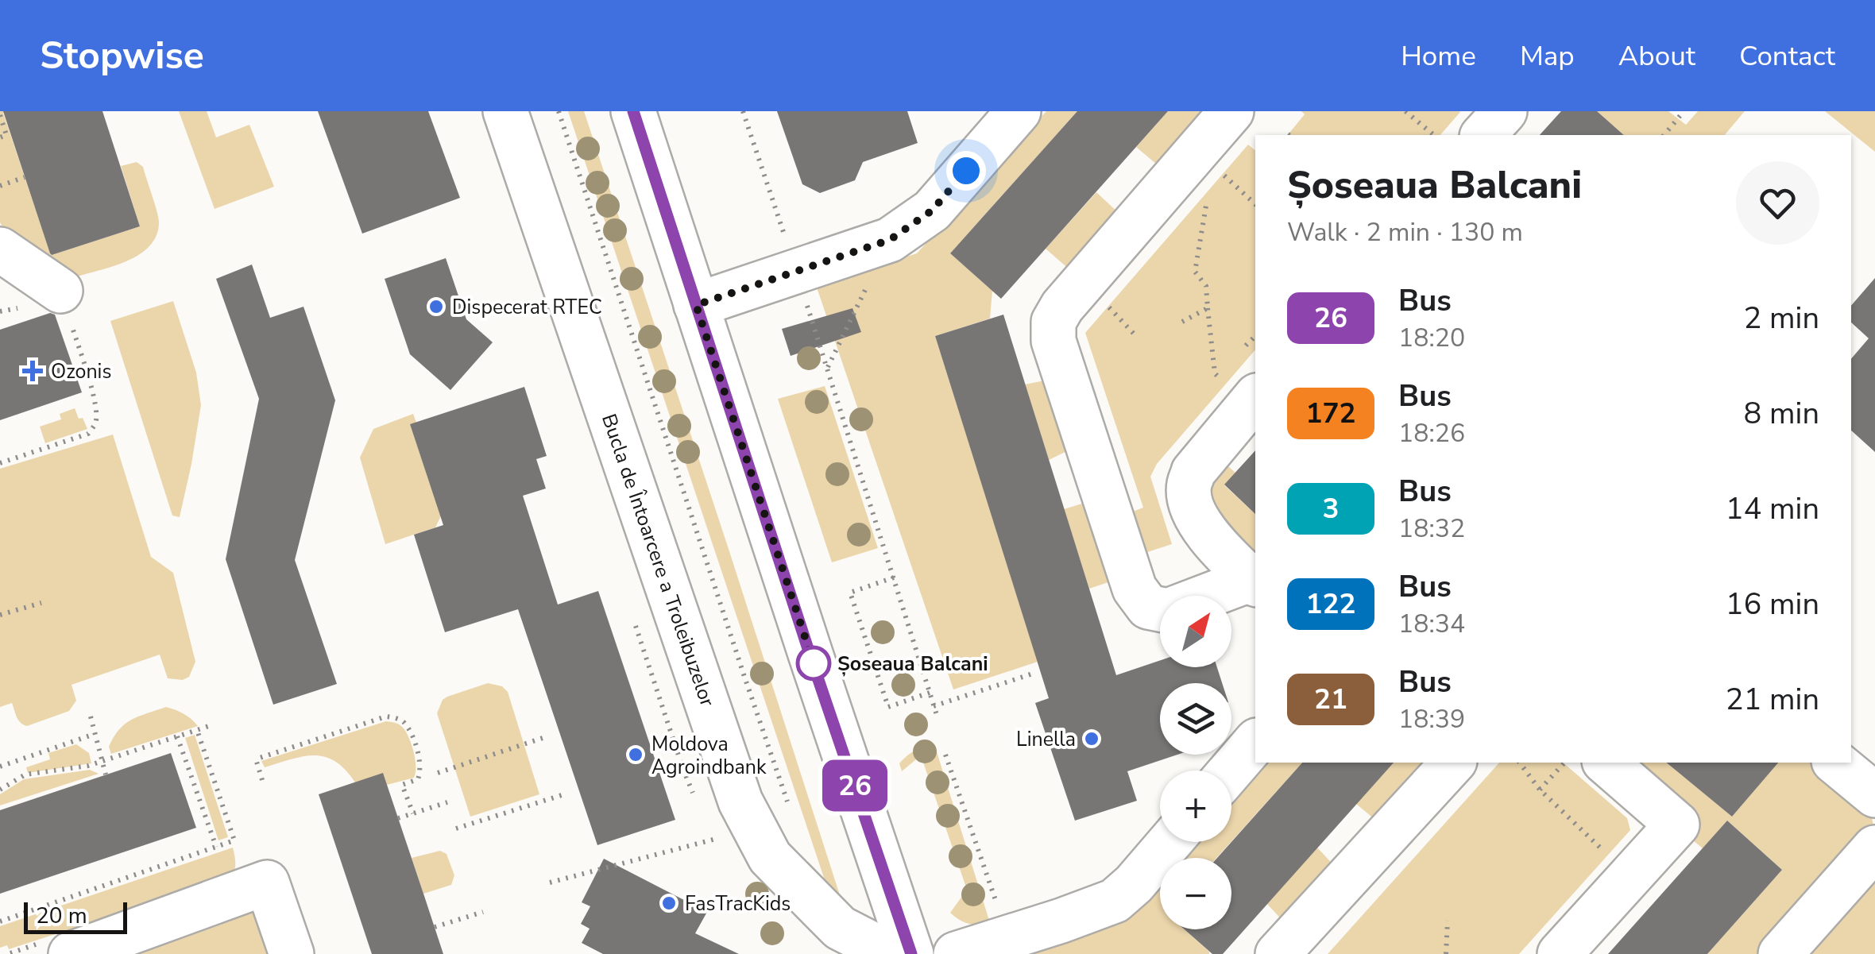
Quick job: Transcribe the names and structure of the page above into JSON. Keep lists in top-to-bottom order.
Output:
{
  "streets": {
    "main road": ["Bucla de Întoarcere a Troleibuzelor"]
  },
  "places": {
    "other": [
      "Dispecerat RTEC",
      "Șoseaua Balcani",
      "Linella",
      "Moldova Agroindbank",
      "FasTracKids"
    ],
    "health": ["Ozonis"]
  },
  "lines": ["bus line 26"],
  "scale_bar": "20 m",
  "north": "top right",
  "page": {
    "header": "Stopwise",
    "nav": [
      "Home",
      "Map",
      "About",
      "Contact"
    ],
    "on_map": "26",
    "heading": ["Șoseaua Balcani", "Walk · 2 min · 130 m"],
    "list": [
      {
        "mark": "26",
        "name": "Bus",
        "note": "18:20",
        "value": "2 min"
      },
      {
        "mark": "172",
        "name": "Bus",
        "note": "18:26",
        "value": "8 min"
      },
      {
        "mark": "3",
        "name": "Bus",
        "note": "18:32",
        "value": "14 min"
      },
      {
        "mark": "122",
        "name": "Bus",
        "note": "18:34",
        "value": "16 min"
      },
      {
        "mark": "21",
        "name": "Bus",
        "note": "18:39",
        "value": "21 min"
      }
    ],
    "map_buttons": ["+", "−"],
    "scale": "20 m"
  }
}
